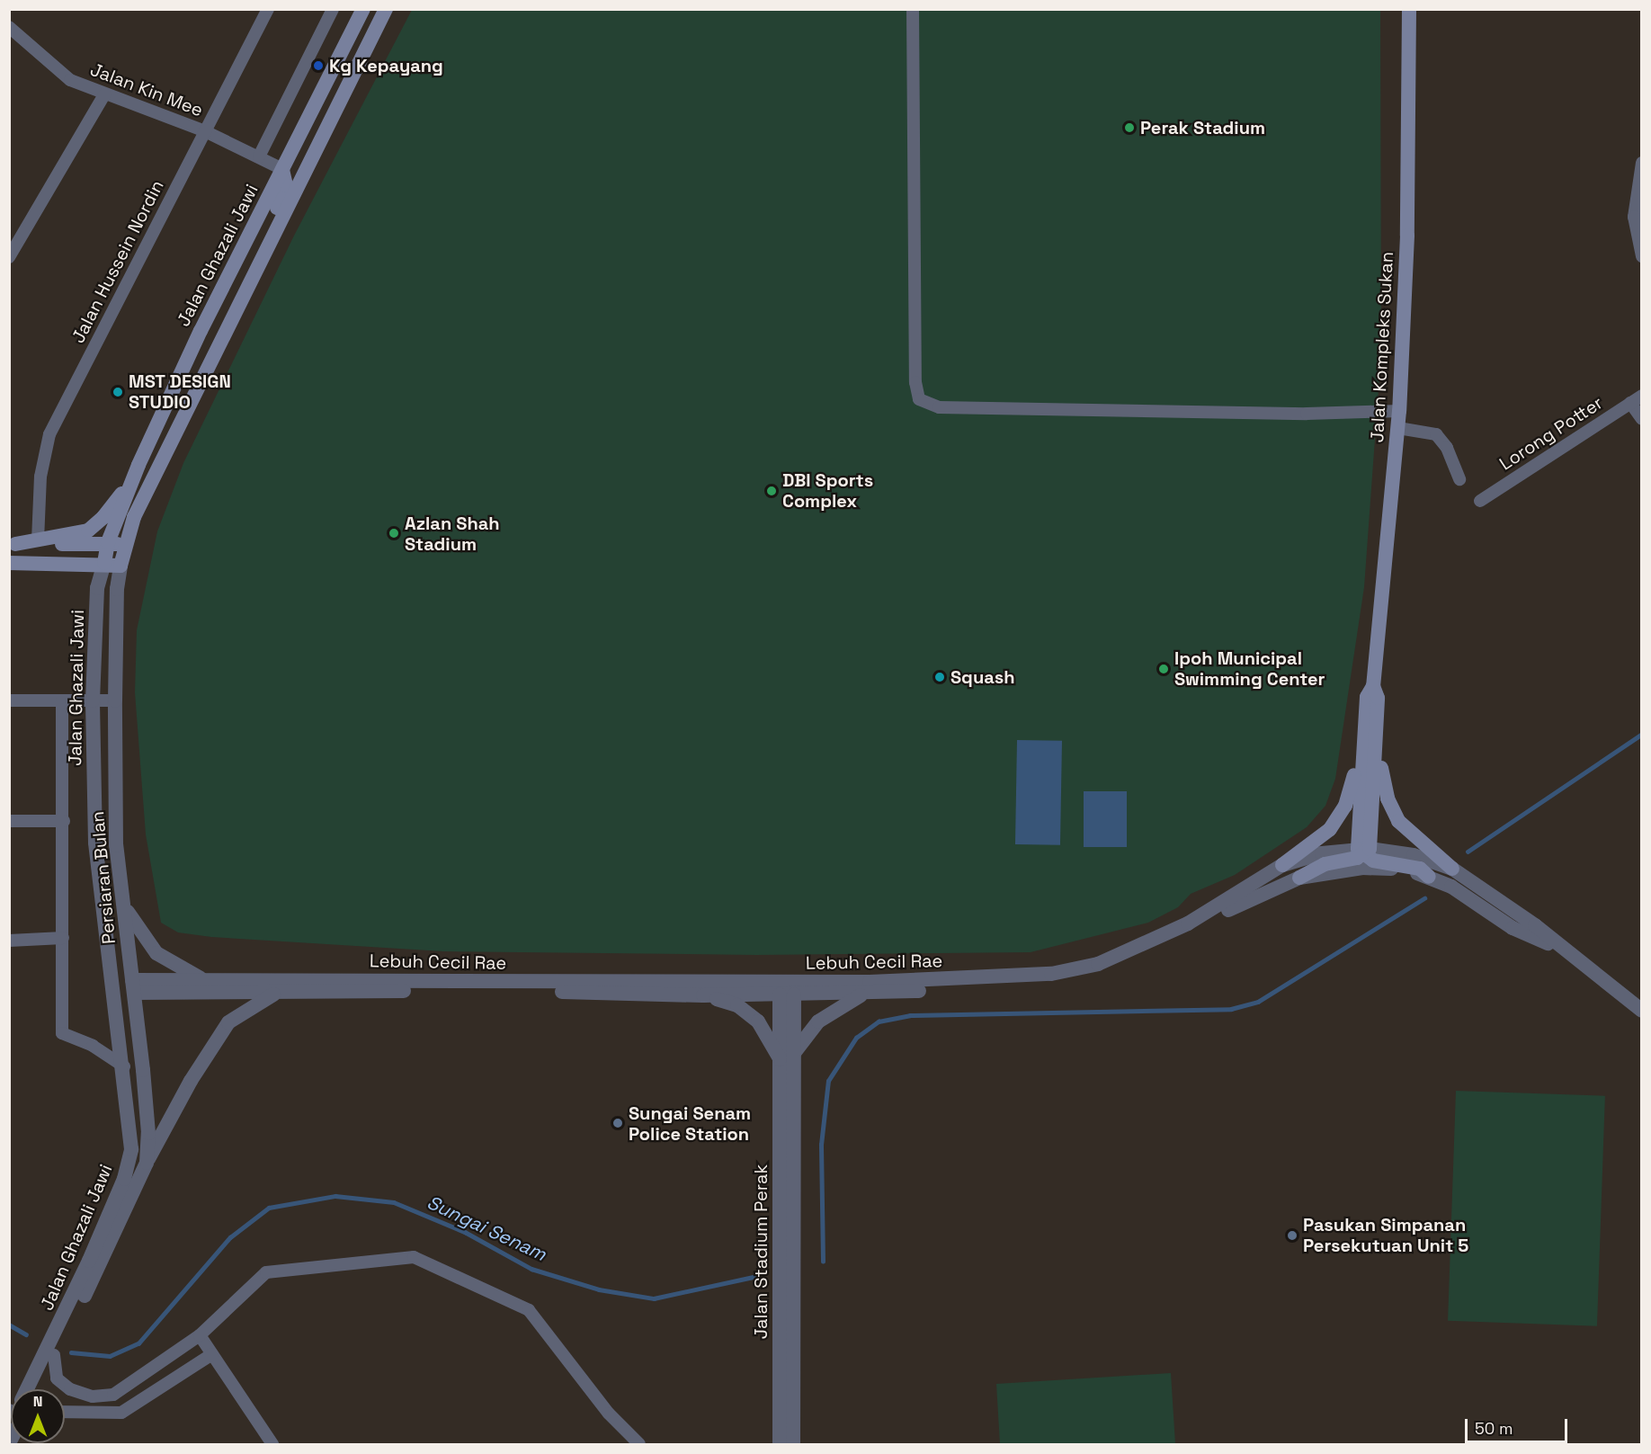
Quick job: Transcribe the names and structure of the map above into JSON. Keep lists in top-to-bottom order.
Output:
{
  "streets": {
    "main road": ["Jalan Ghazali Jawi", "Jalan Kompleks Sukan"],
    "street": [
      "Jalan Kin Mee",
      "Jalan Hussein Nordin",
      "Lorong Potter",
      "Persiaran Bulan",
      "Lebuh Cecil Rae",
      "Jalan Stadium Perak"
    ]
  },
  "crossings": [
    ["Jalan Kin Mee", "Jalan Ghazali Jawi"],
    ["Jalan Kin Mee", "Jalan Hussein Nordin"],
    ["Jalan Ghazali Jawi", "Persiaran Bulan"],
    ["Jalan Ghazali Jawi", "Lebuh Cecil Rae"],
    ["Jalan Kompleks Sukan", "Lebuh Cecil Rae"],
    ["Persiaran Bulan", "Lebuh Cecil Rae"],
    ["Lebuh Cecil Rae", "Jalan Stadium Perak"]
  ],
  "water": ["Sungai Senam"],
  "places": [
    "Kg Kepayang",
    "Perak Stadium",
    "MST DESIGN STUDIO",
    "DBI Sports Complex",
    "Azlan Shah Stadium",
    "Ipoh Municipal Swimming Center",
    "Squash",
    "Sungai Senam Police Station",
    "Pasukan Simpanan Persekutuan Unit 5"
  ],
  "scale_bar": "50 m",
  "north": "top"
}
